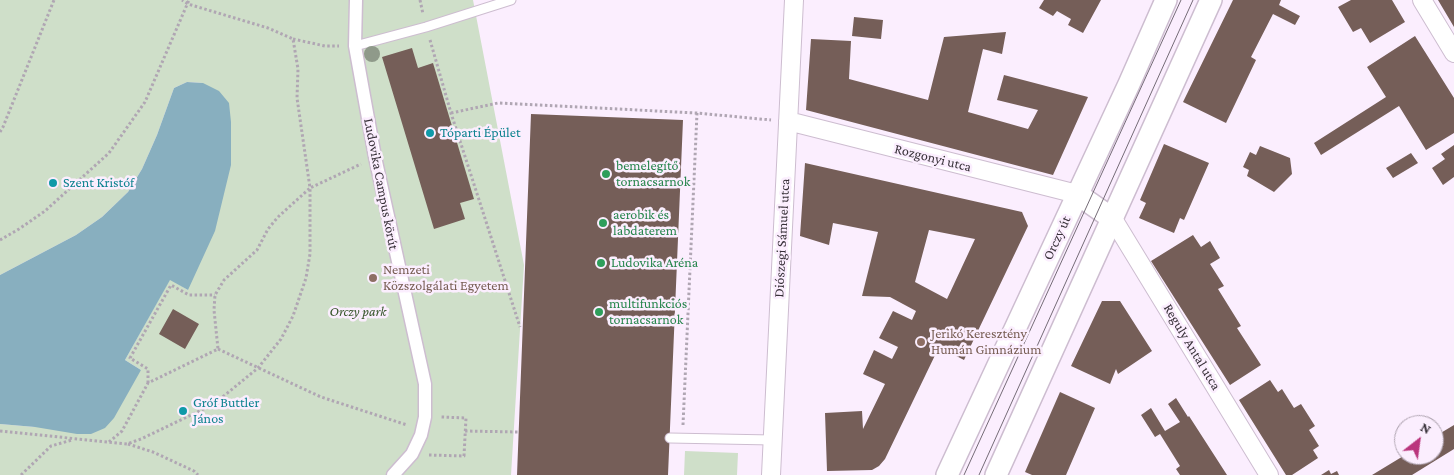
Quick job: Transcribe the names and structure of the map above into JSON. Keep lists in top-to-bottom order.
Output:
{
  "streets": {
    "street": [
      "Rozgonyi utca",
      "Ludovika Campus körút",
      "Diószegi Sámuel utca",
      "Orczy út",
      "Reguly Antal utca"
    ]
  },
  "crossings": [
    ["Rozgonyi utca", "Diószegi Sámuel utca"],
    ["Rozgonyi utca", "Orczy út"]
  ],
  "parks": ["Orczy park"],
  "places": [
    "Tóparti Épület",
    "bemelegítő tornacsarnok",
    "Szent Kristóf",
    "aerobik és labdaterem",
    "Ludovika Aréna",
    "Nemzeti Közszolgálati Egyetem",
    "multifunkciós tornacsarnok",
    "Jerikó Keresztény Humán Gimnázium",
    "Gróf Buttler János"
  ],
  "north": "top right"
}
